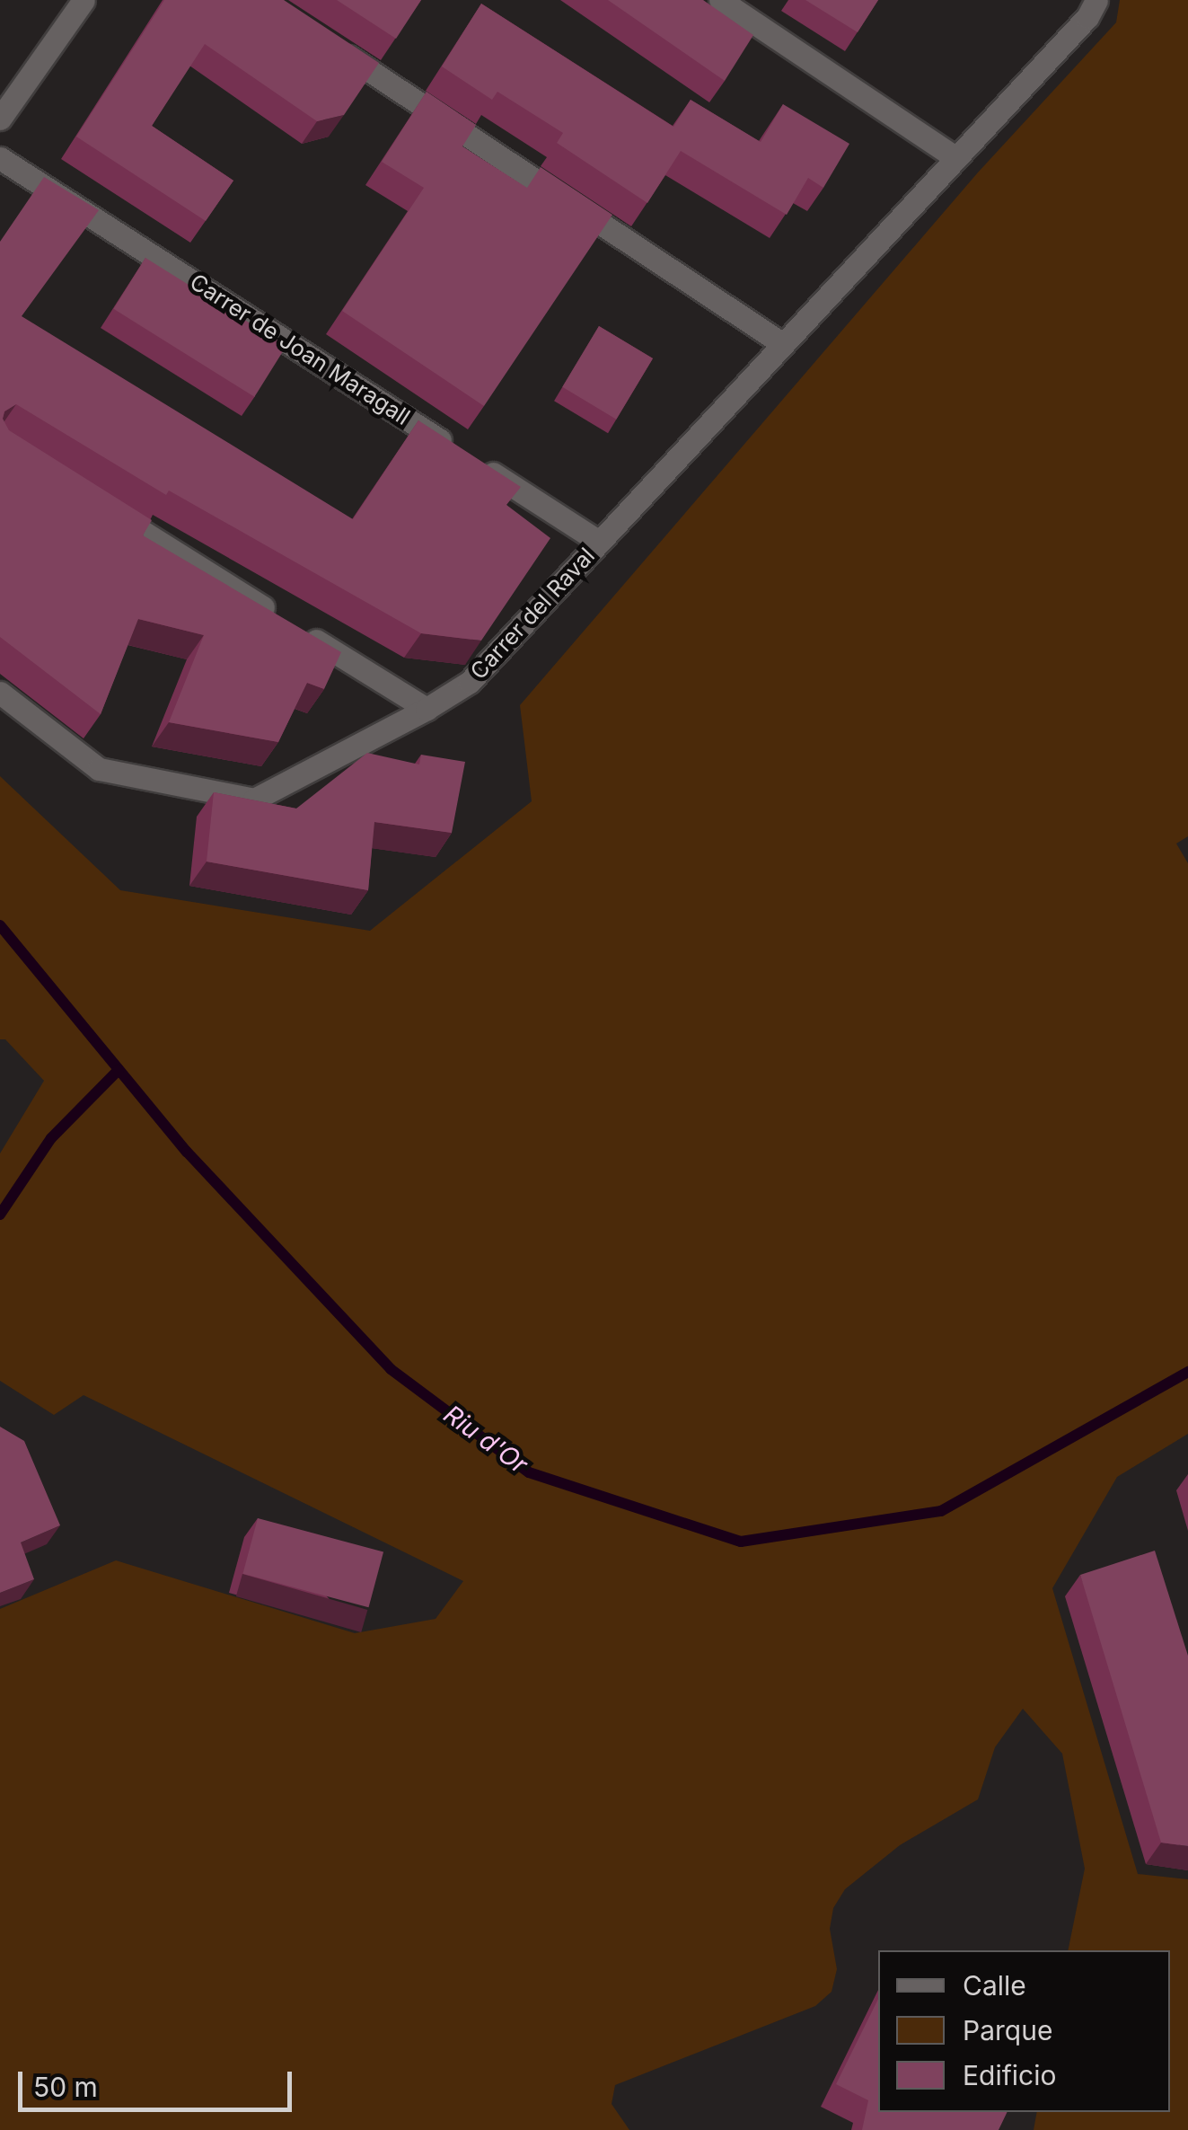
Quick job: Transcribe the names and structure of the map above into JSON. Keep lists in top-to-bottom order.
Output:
{
  "streets": {
    "street": ["Carrer de Joan Maragall", "Carrer del Raval"]
  },
  "crossings": [
    ["Carrer de Joan Maragall", "Carrer del Raval"]
  ],
  "water": ["Riu d'Or"],
  "legend": ["Calle", "Parque", "Edificio"],
  "scale_bar": "50 m"
}
